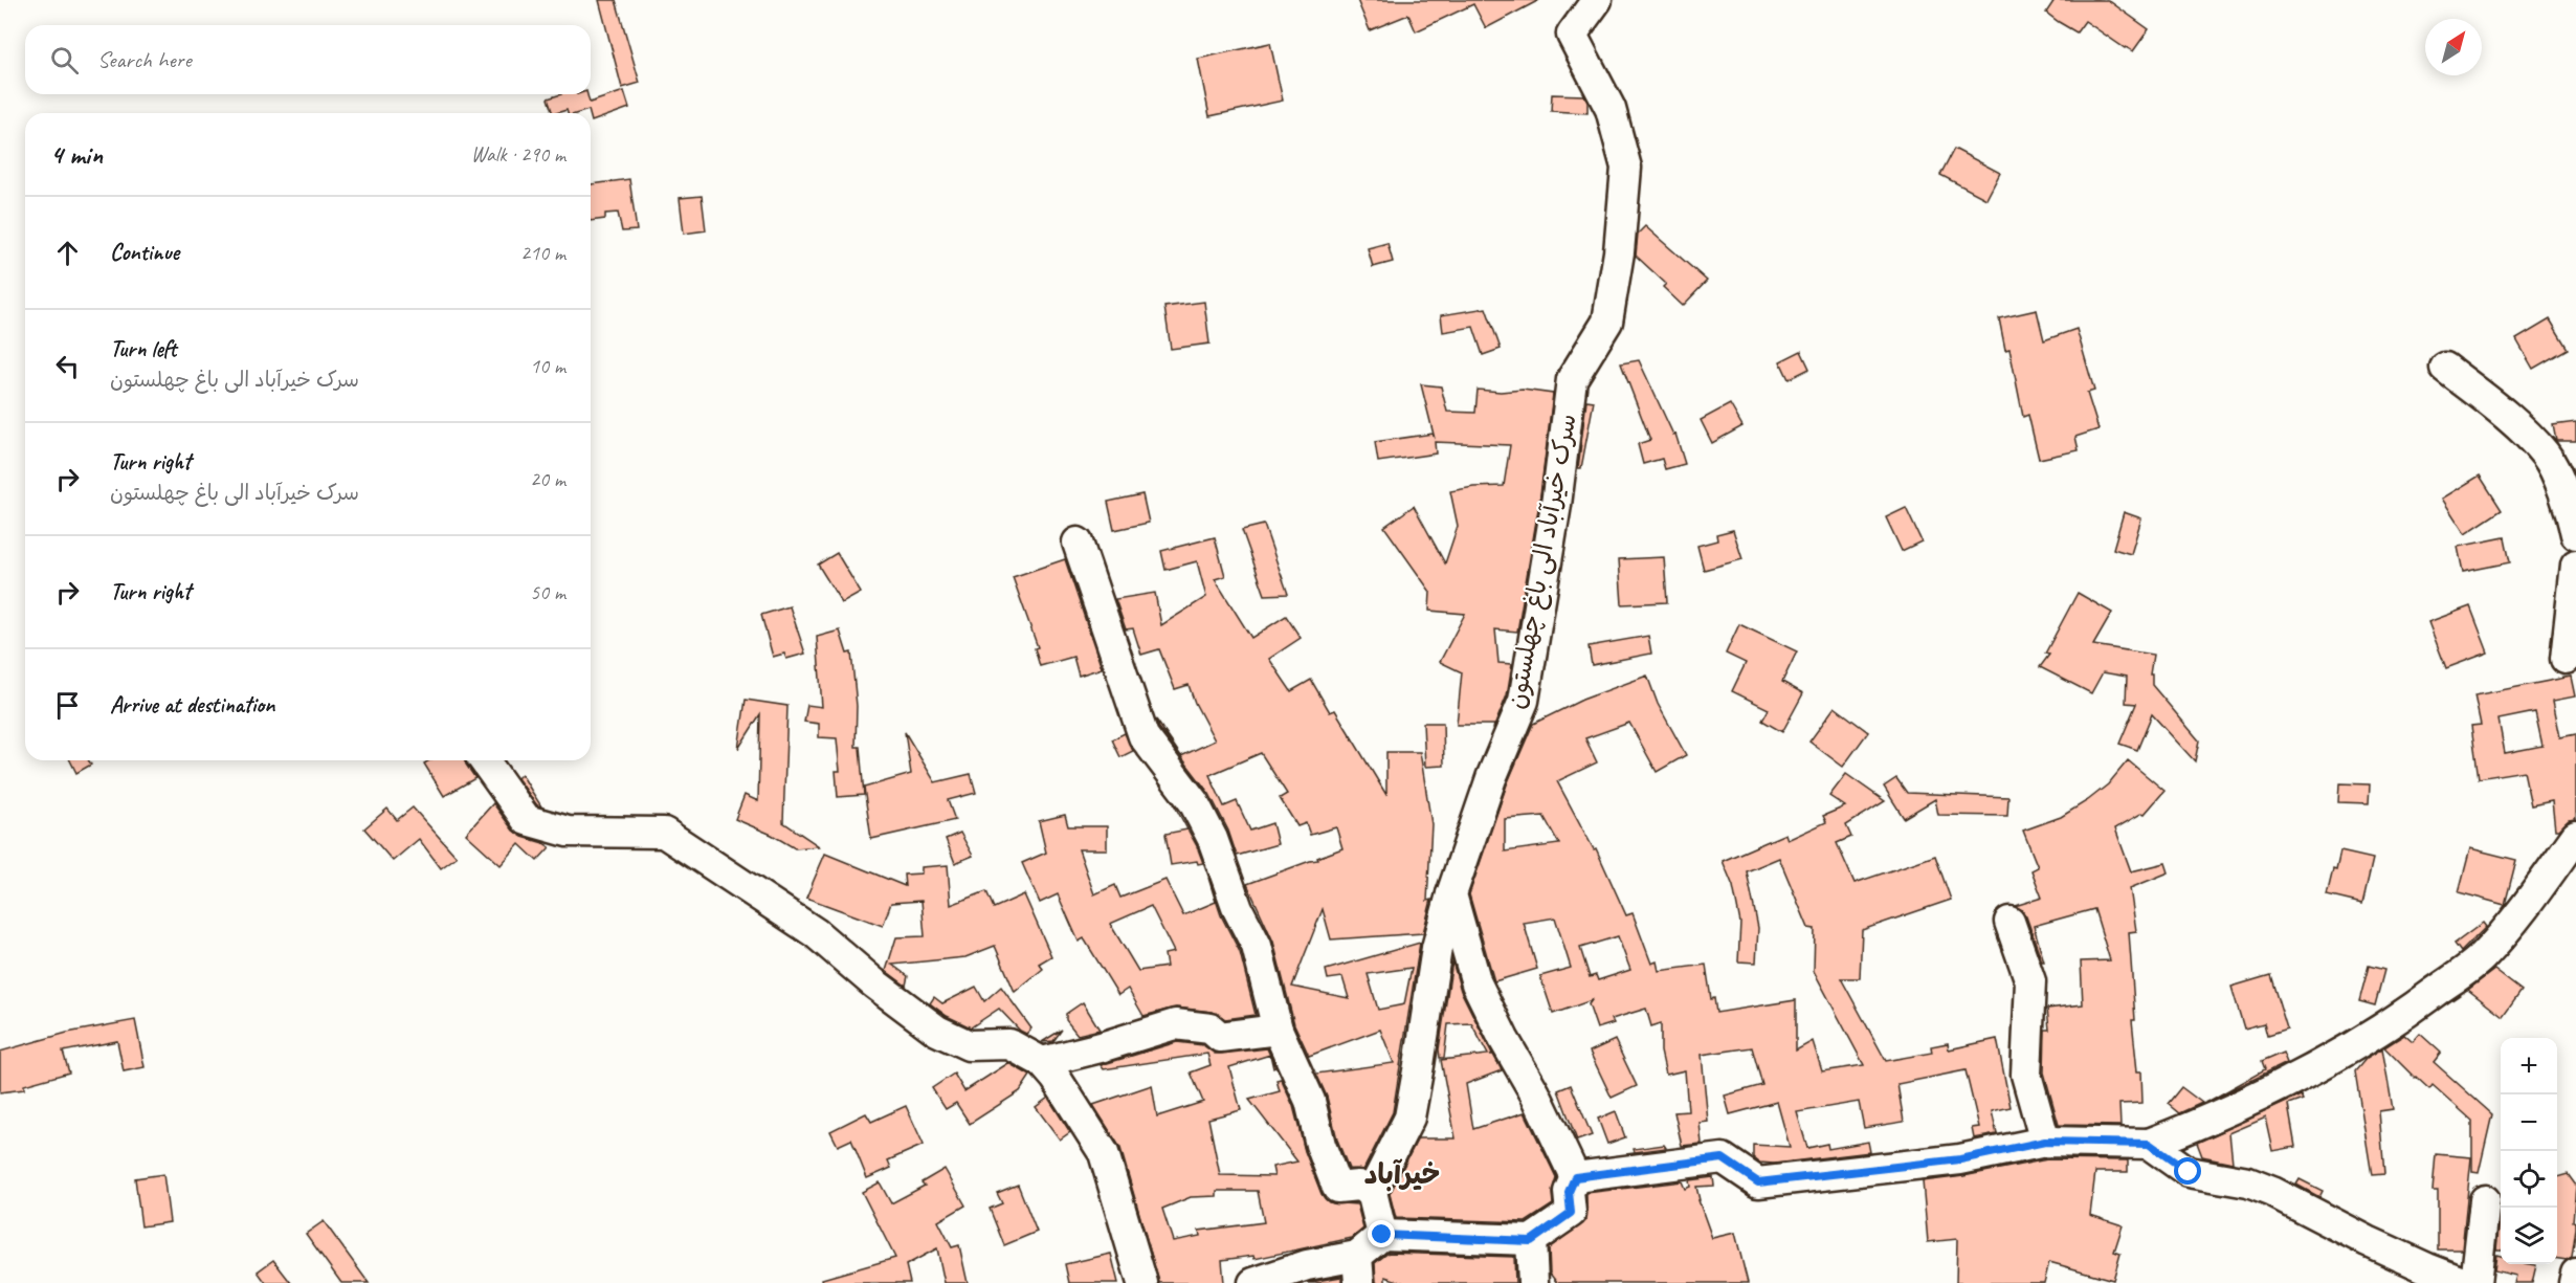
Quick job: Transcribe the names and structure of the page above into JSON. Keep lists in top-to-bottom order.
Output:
{
  "streets": {
    "street": ["سرک خیرآباد الی باغ چهلستون"]
  },
  "districts": ["خیرآباد"],
  "north": "top right",
  "page": {
    "search": "Search here",
    "heading": ["4 min", "Walk · 290 m"],
    "list": [
      ["Continue", "210 m"],
      ["Turn left", "سرک خیرآباد الی باغ چهلستون", "10 m"],
      ["Turn right", "سرک خیرآباد الی باغ چهلستون", "20 m"],
      ["Turn right", "50 m"],
      "Arrive at destination"
    ],
    "map_buttons": ["+", "−"]
  }
}
